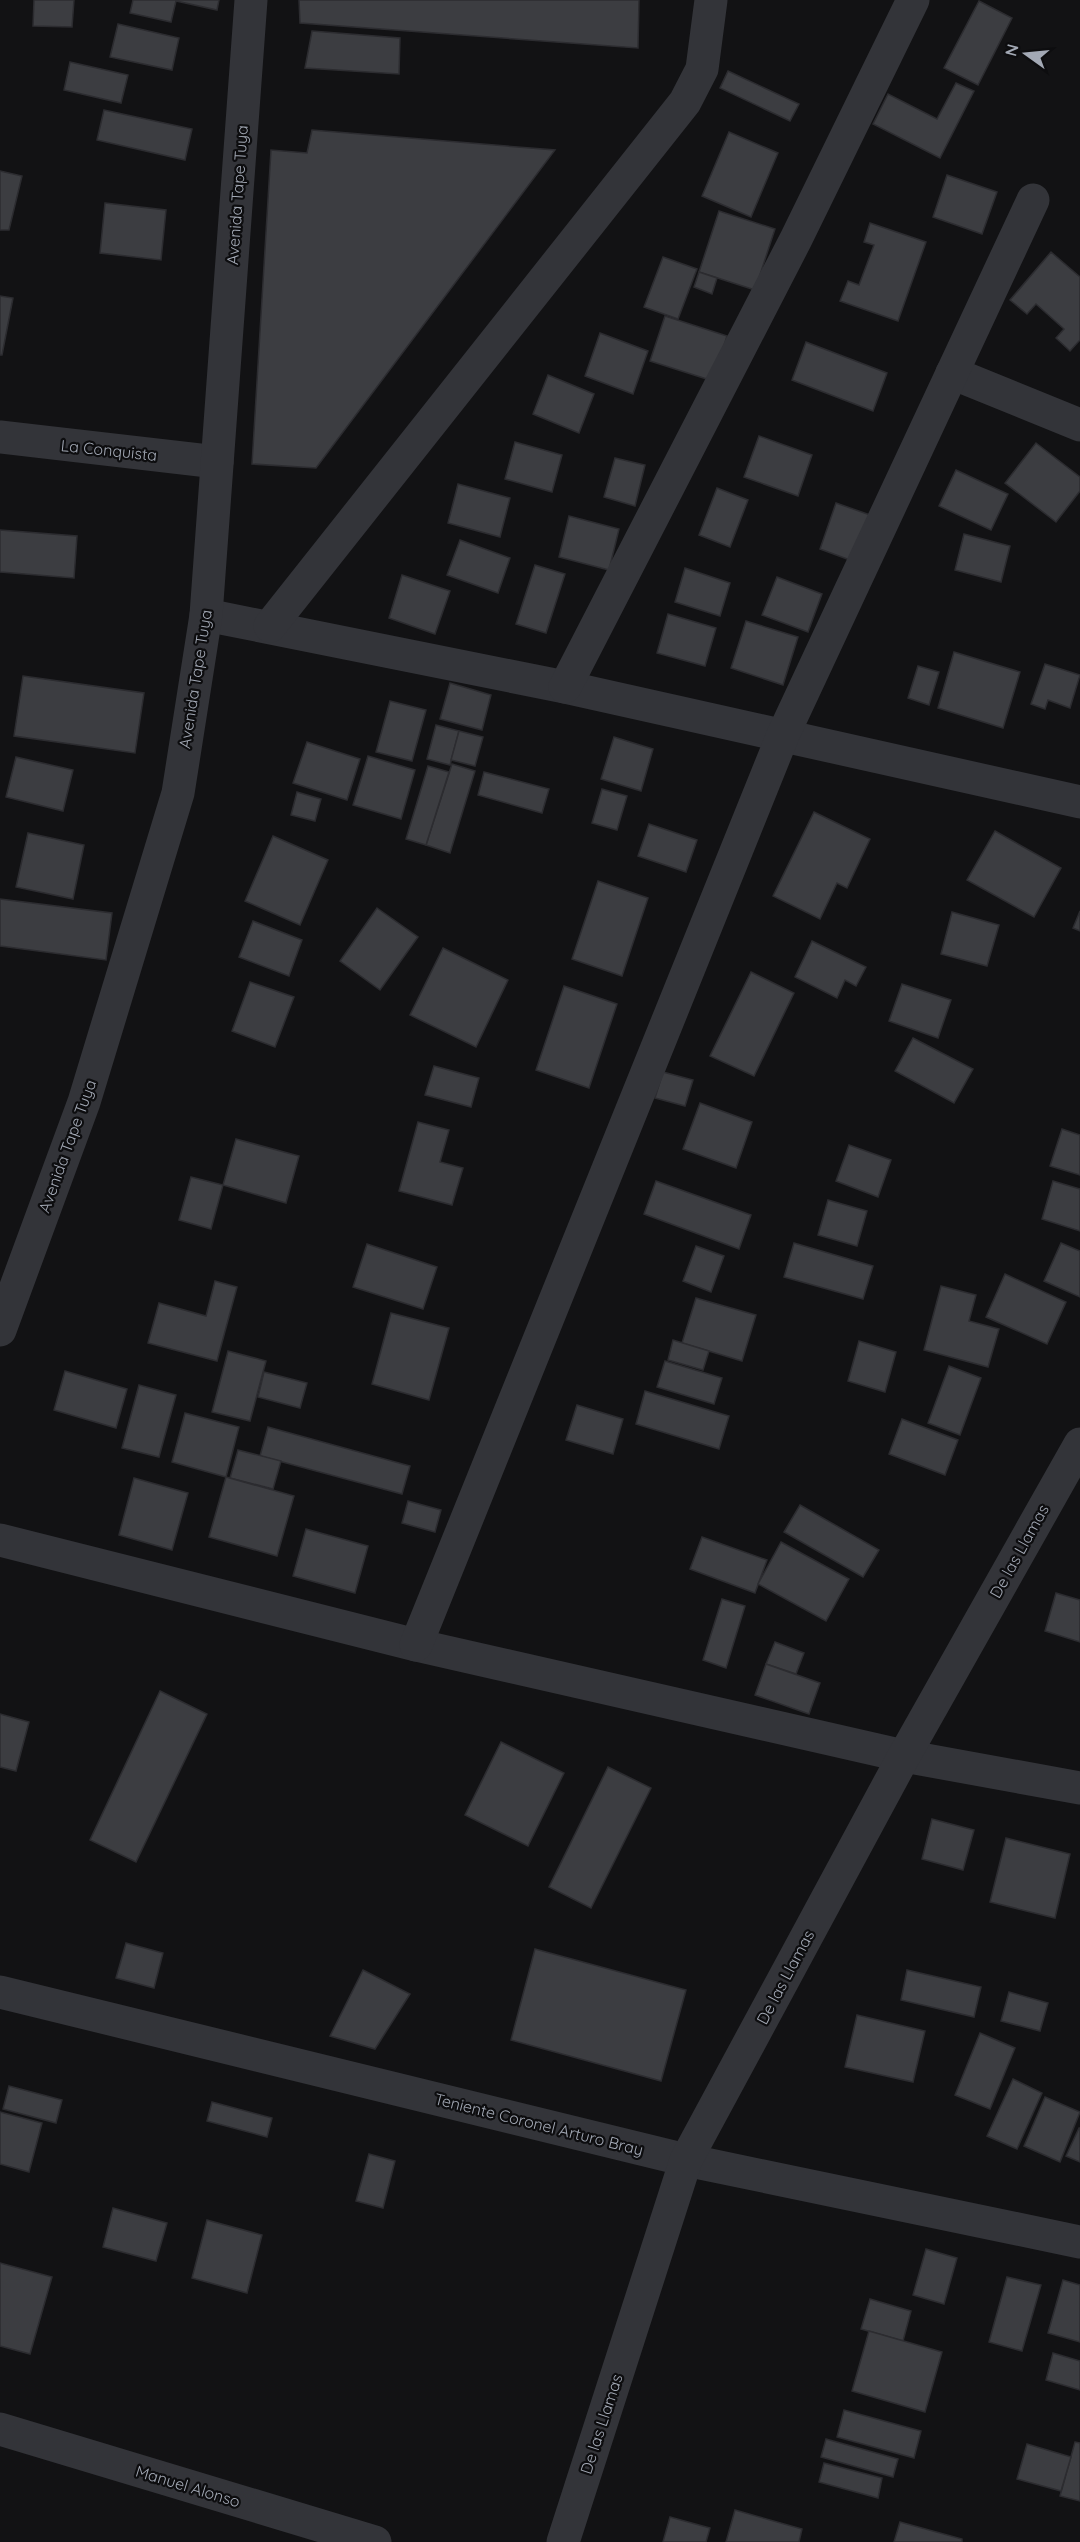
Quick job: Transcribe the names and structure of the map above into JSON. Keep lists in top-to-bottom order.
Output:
{
  "streets": {
    "street": [
      "Avenida Tape Tuya",
      "La Conquista",
      "De las Llamas",
      "Teniente Coronel Arturo Bray",
      "Manuel Alonso"
    ]
  },
  "crossings": [
    ["Avenida Tape Tuya", "La Conquista"],
    ["De las Llamas", "Teniente Coronel Arturo Bray"]
  ],
  "north": "left"
}
